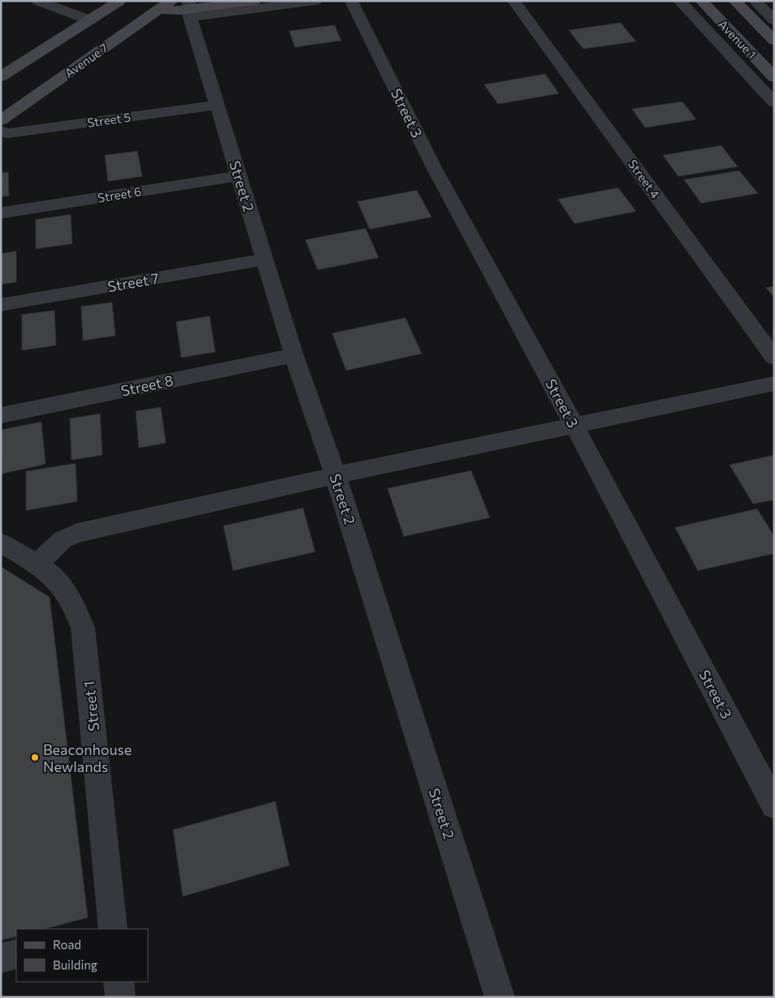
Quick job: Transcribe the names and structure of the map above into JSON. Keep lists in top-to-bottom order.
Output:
{
  "streets": {
    "street": [
      "Avenue 1",
      "Avenue 7",
      "Street 3",
      "Street 5",
      "Street 4",
      "Street 2",
      "Street 6",
      "Street 7",
      "Street 8",
      "Street 1"
    ]
  },
  "crossings": [
    ["Avenue 7", "Street 2"],
    ["Street 5", "Street 2"],
    ["Street 2", "Street 6"],
    ["Street 2", "Street 7"],
    ["Street 2", "Street 8"]
  ],
  "places": ["Beaconhouse Newlands"],
  "legend": ["Road", "Building"]
}
